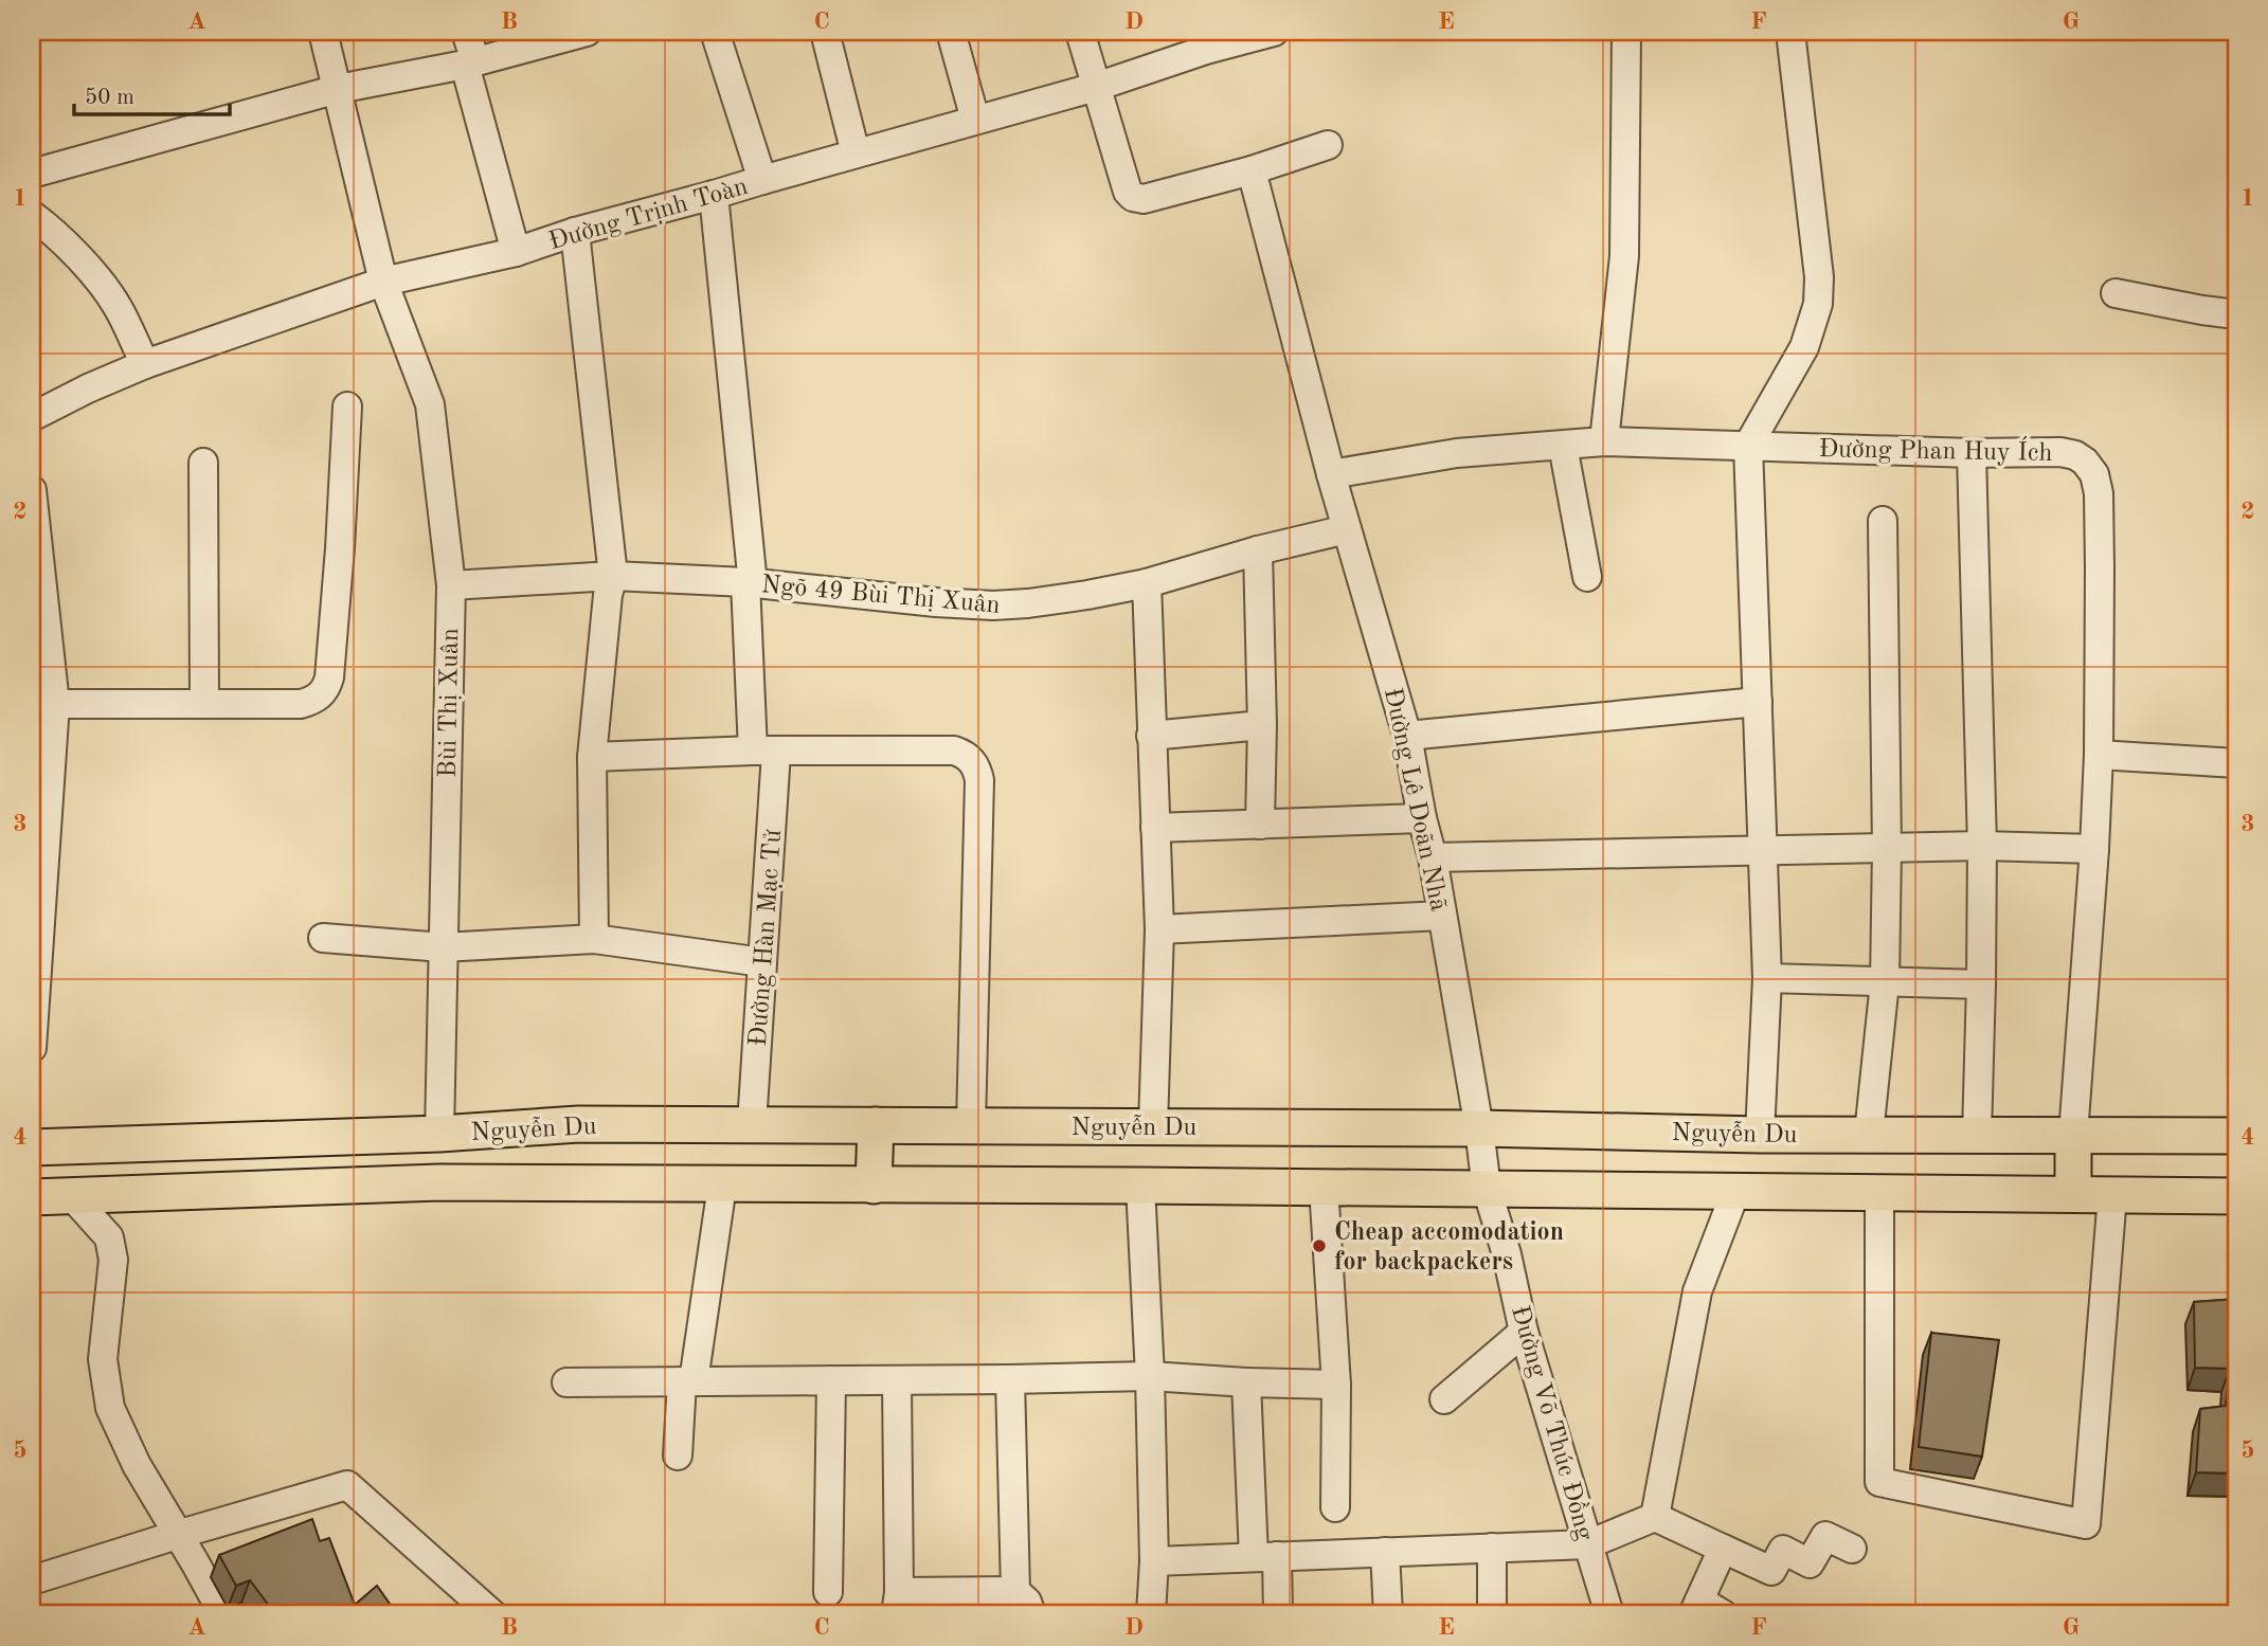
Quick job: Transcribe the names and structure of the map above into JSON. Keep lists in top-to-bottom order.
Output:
{
  "streets": {
    "main road": ["Nguyễn Du"],
    "street": [
      "Đường Trịnh Toàn",
      "Đường Phan Huy Ích",
      "Ngõ 49 Bùi Thị Xuân",
      "Bùi Thị Xuân",
      "Đường Lê Doãn Nhã",
      "Đường Hàn Mạc Tử",
      "Đường Võ Thúc Đồng"
    ]
  },
  "crossings": [
    ["Đường Trịnh Toàn", "Bùi Thị Xuân"],
    ["Đường Trịnh Toàn", "Đường Hàn Mạc Tử"],
    ["Đường Phan Huy Ích", "Đường Lê Doãn Nhã"],
    ["Đường Phan Huy Ích", "Nguyễn Du"],
    ["Ngõ 49 Bùi Thị Xuân", "Bùi Thị Xuân"],
    ["Ngõ 49 Bùi Thị Xuân", "Đường Lê Doãn Nhã"],
    ["Ngõ 49 Bùi Thị Xuân", "Đường Hàn Mạc Tử"],
    ["Bùi Thị Xuân", "Nguyễn Du"],
    ["Đường Lê Doãn Nhã", "Nguyễn Du"],
    ["Đường Lê Doãn Nhã", "Đường Võ Thúc Đồng"],
    ["Đường Hàn Mạc Tử", "Nguyễn Du"],
    ["Nguyễn Du", "Đường Võ Thúc Đồng"]
  ],
  "places": ["Cheap accomodation for backpackers"],
  "scale_bar": "50 m",
  "grid": {
    "columns": [
      "A",
      "B",
      "C",
      "D",
      "E",
      "F",
      "G"
    ],
    "rows": [
      "1",
      "2",
      "3",
      "4",
      "5"
    ]
  }
}
